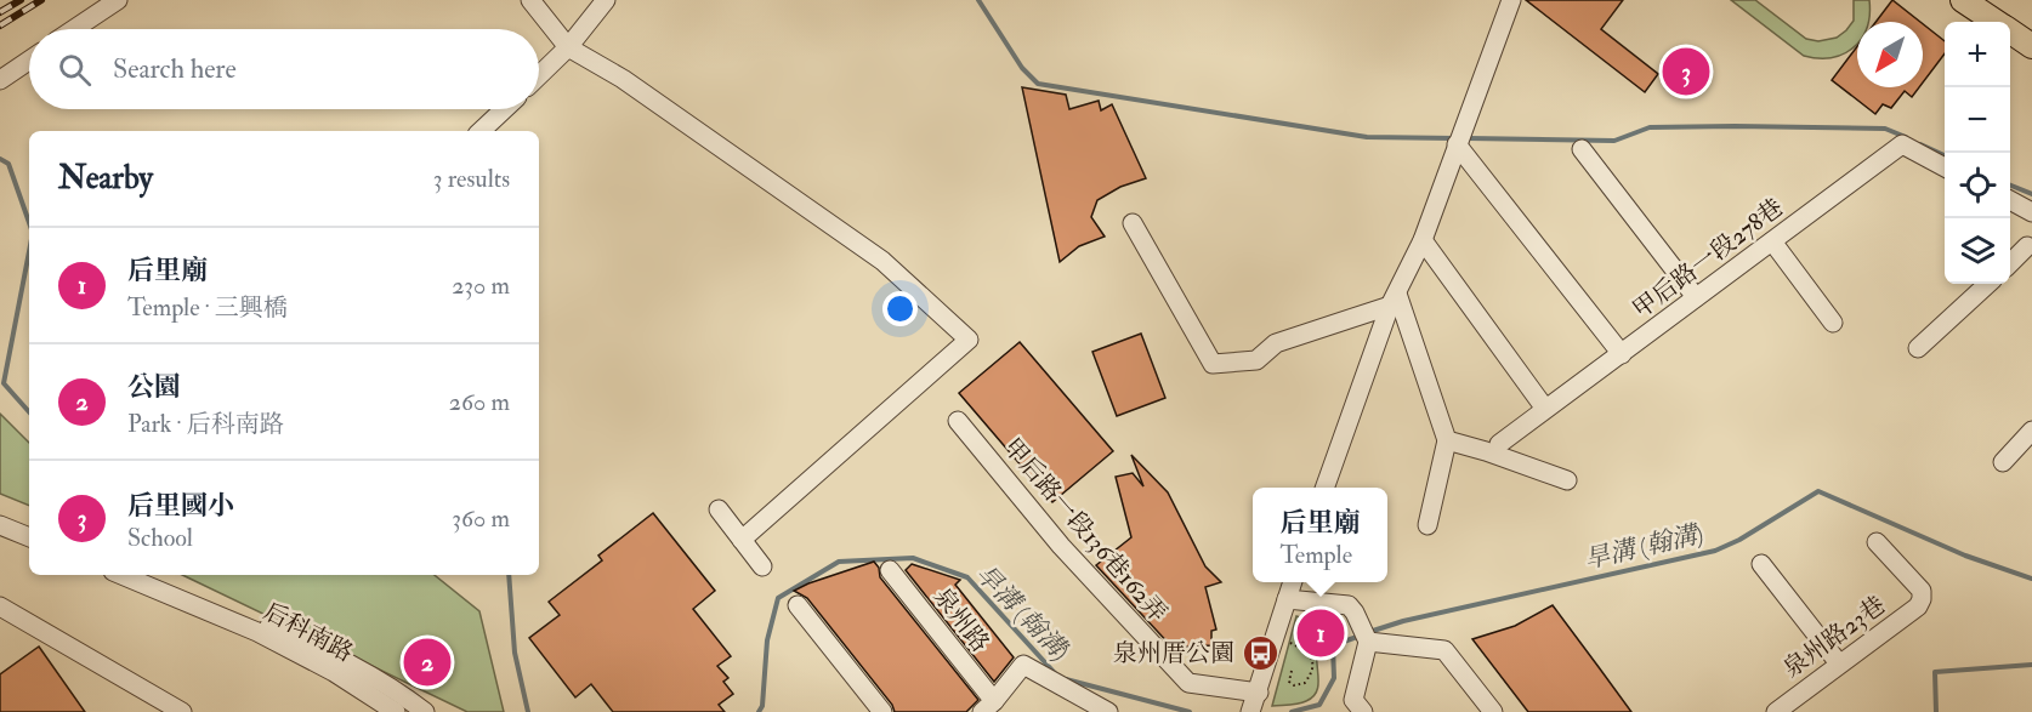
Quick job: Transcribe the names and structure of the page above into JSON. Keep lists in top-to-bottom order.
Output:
{
  "streets": {
    "street": [
      "甲后路一段278巷",
      "甲后路一段136巷162弄",
      "泉州路",
      "后科南路",
      "泉州路23巷"
    ]
  },
  "water": ["旱溝 (翰溝)"],
  "places": {
    "bus stop": ["泉州厝公園"]
  },
  "north": "bottom left",
  "page": {
    "map_buttons": ["+", "−"],
    "search": "Search here",
    "pins": ["3", "1", "2"],
    "heading": ["Nearby", "3 results"],
    "list": [
      {
        "mark": "1",
        "name": "后里廟",
        "note": "Temple · 三興橋",
        "value": "230 m"
      },
      {
        "mark": "2",
        "name": "公園",
        "note": "Park · 后科南路",
        "value": "260 m"
      },
      {
        "mark": "3",
        "name": "后里國小",
        "note": "School",
        "value": "360 m"
      }
    ],
    "popup": ["后里廟", "Temple"]
  }
}
